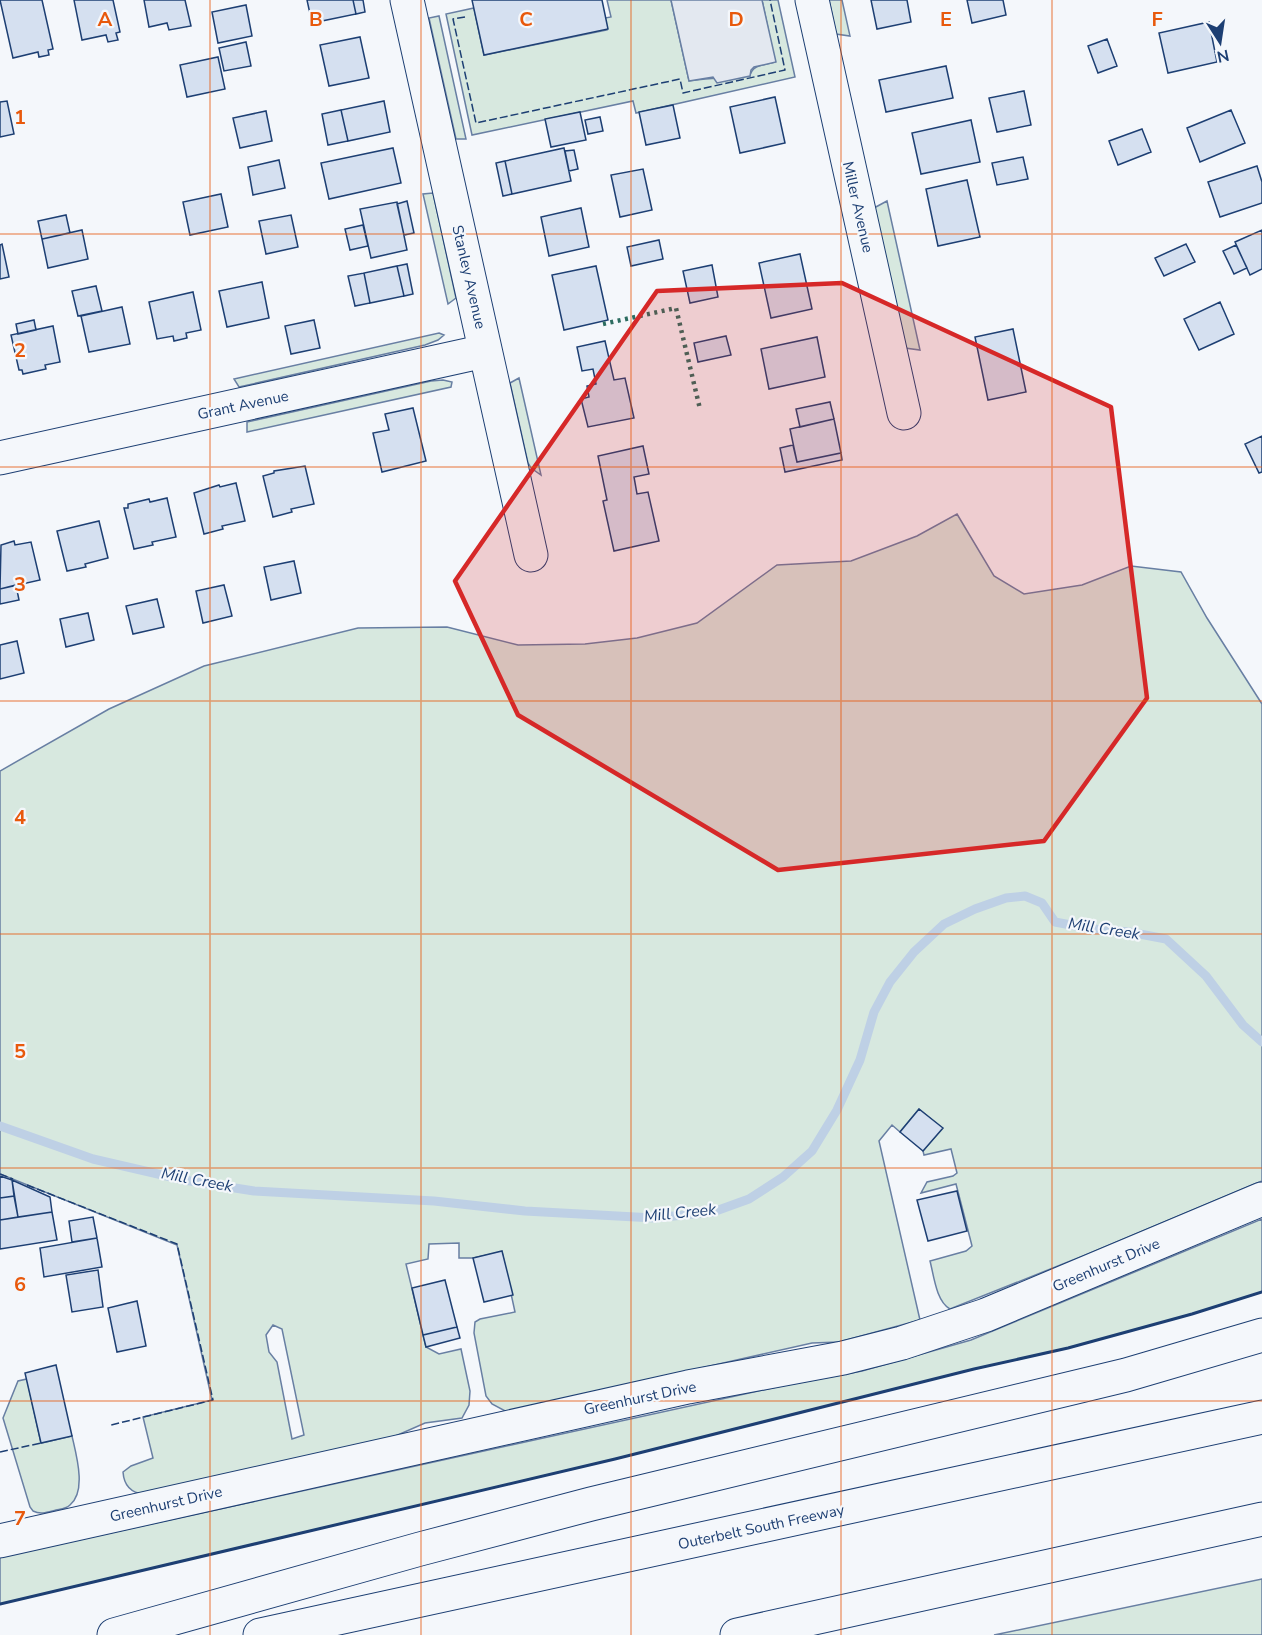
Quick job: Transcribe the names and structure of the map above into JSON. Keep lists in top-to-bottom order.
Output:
{
  "streets": {
    "main road": [
      "Miller Avenue",
      "Stanley Avenue",
      "Grant Avenue",
      "Greenhurst Drive",
      "Outerbelt South Freeway"
    ]
  },
  "crossings": [
    ["Stanley Avenue", "Grant Avenue"]
  ],
  "water": ["Mill Creek"],
  "north": "bottom",
  "grid": {
    "columns": [
      "A",
      "B",
      "C",
      "D",
      "E",
      "F"
    ],
    "rows": [
      "1",
      "2",
      "3",
      "4",
      "5",
      "6",
      "7"
    ]
  }
}
